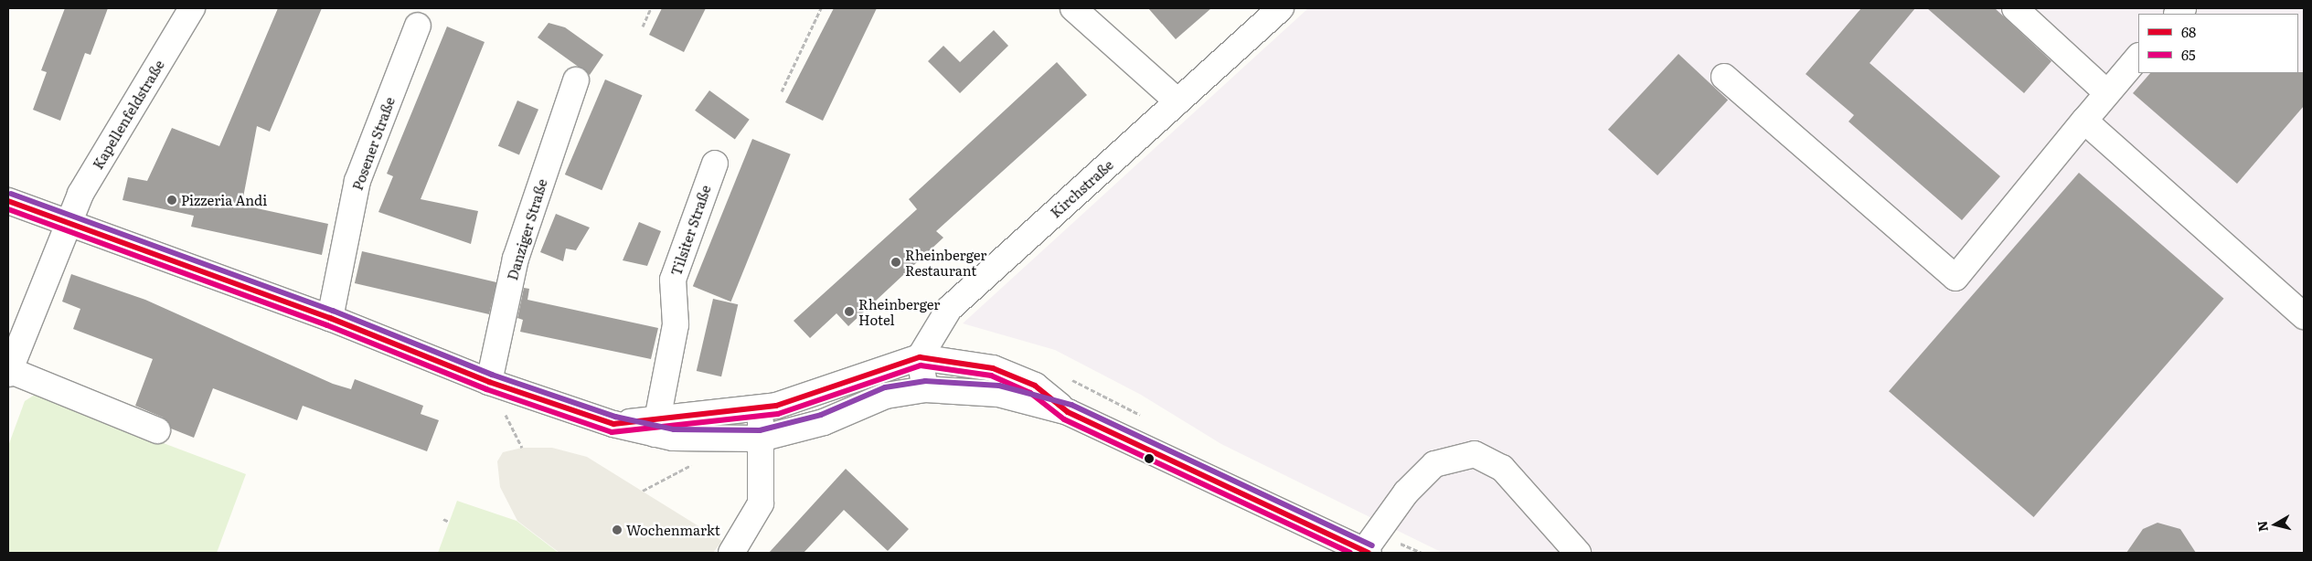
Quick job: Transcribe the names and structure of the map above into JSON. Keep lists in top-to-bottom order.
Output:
{
  "streets": {
    "street": [
      "Kapellenfeldstraße",
      "Posener Straße",
      "Kirchstraße",
      "Danziger Straße",
      "Tilsiter Straße"
    ]
  },
  "places": [
    "Pizzeria Andi",
    "Rheinberger Restaurant",
    "Rheinberger Hotel",
    "Wochenmarkt"
  ],
  "lines": ["transit line 68", "transit line 65"],
  "legend": ["68", "65"],
  "north": "left"
}
